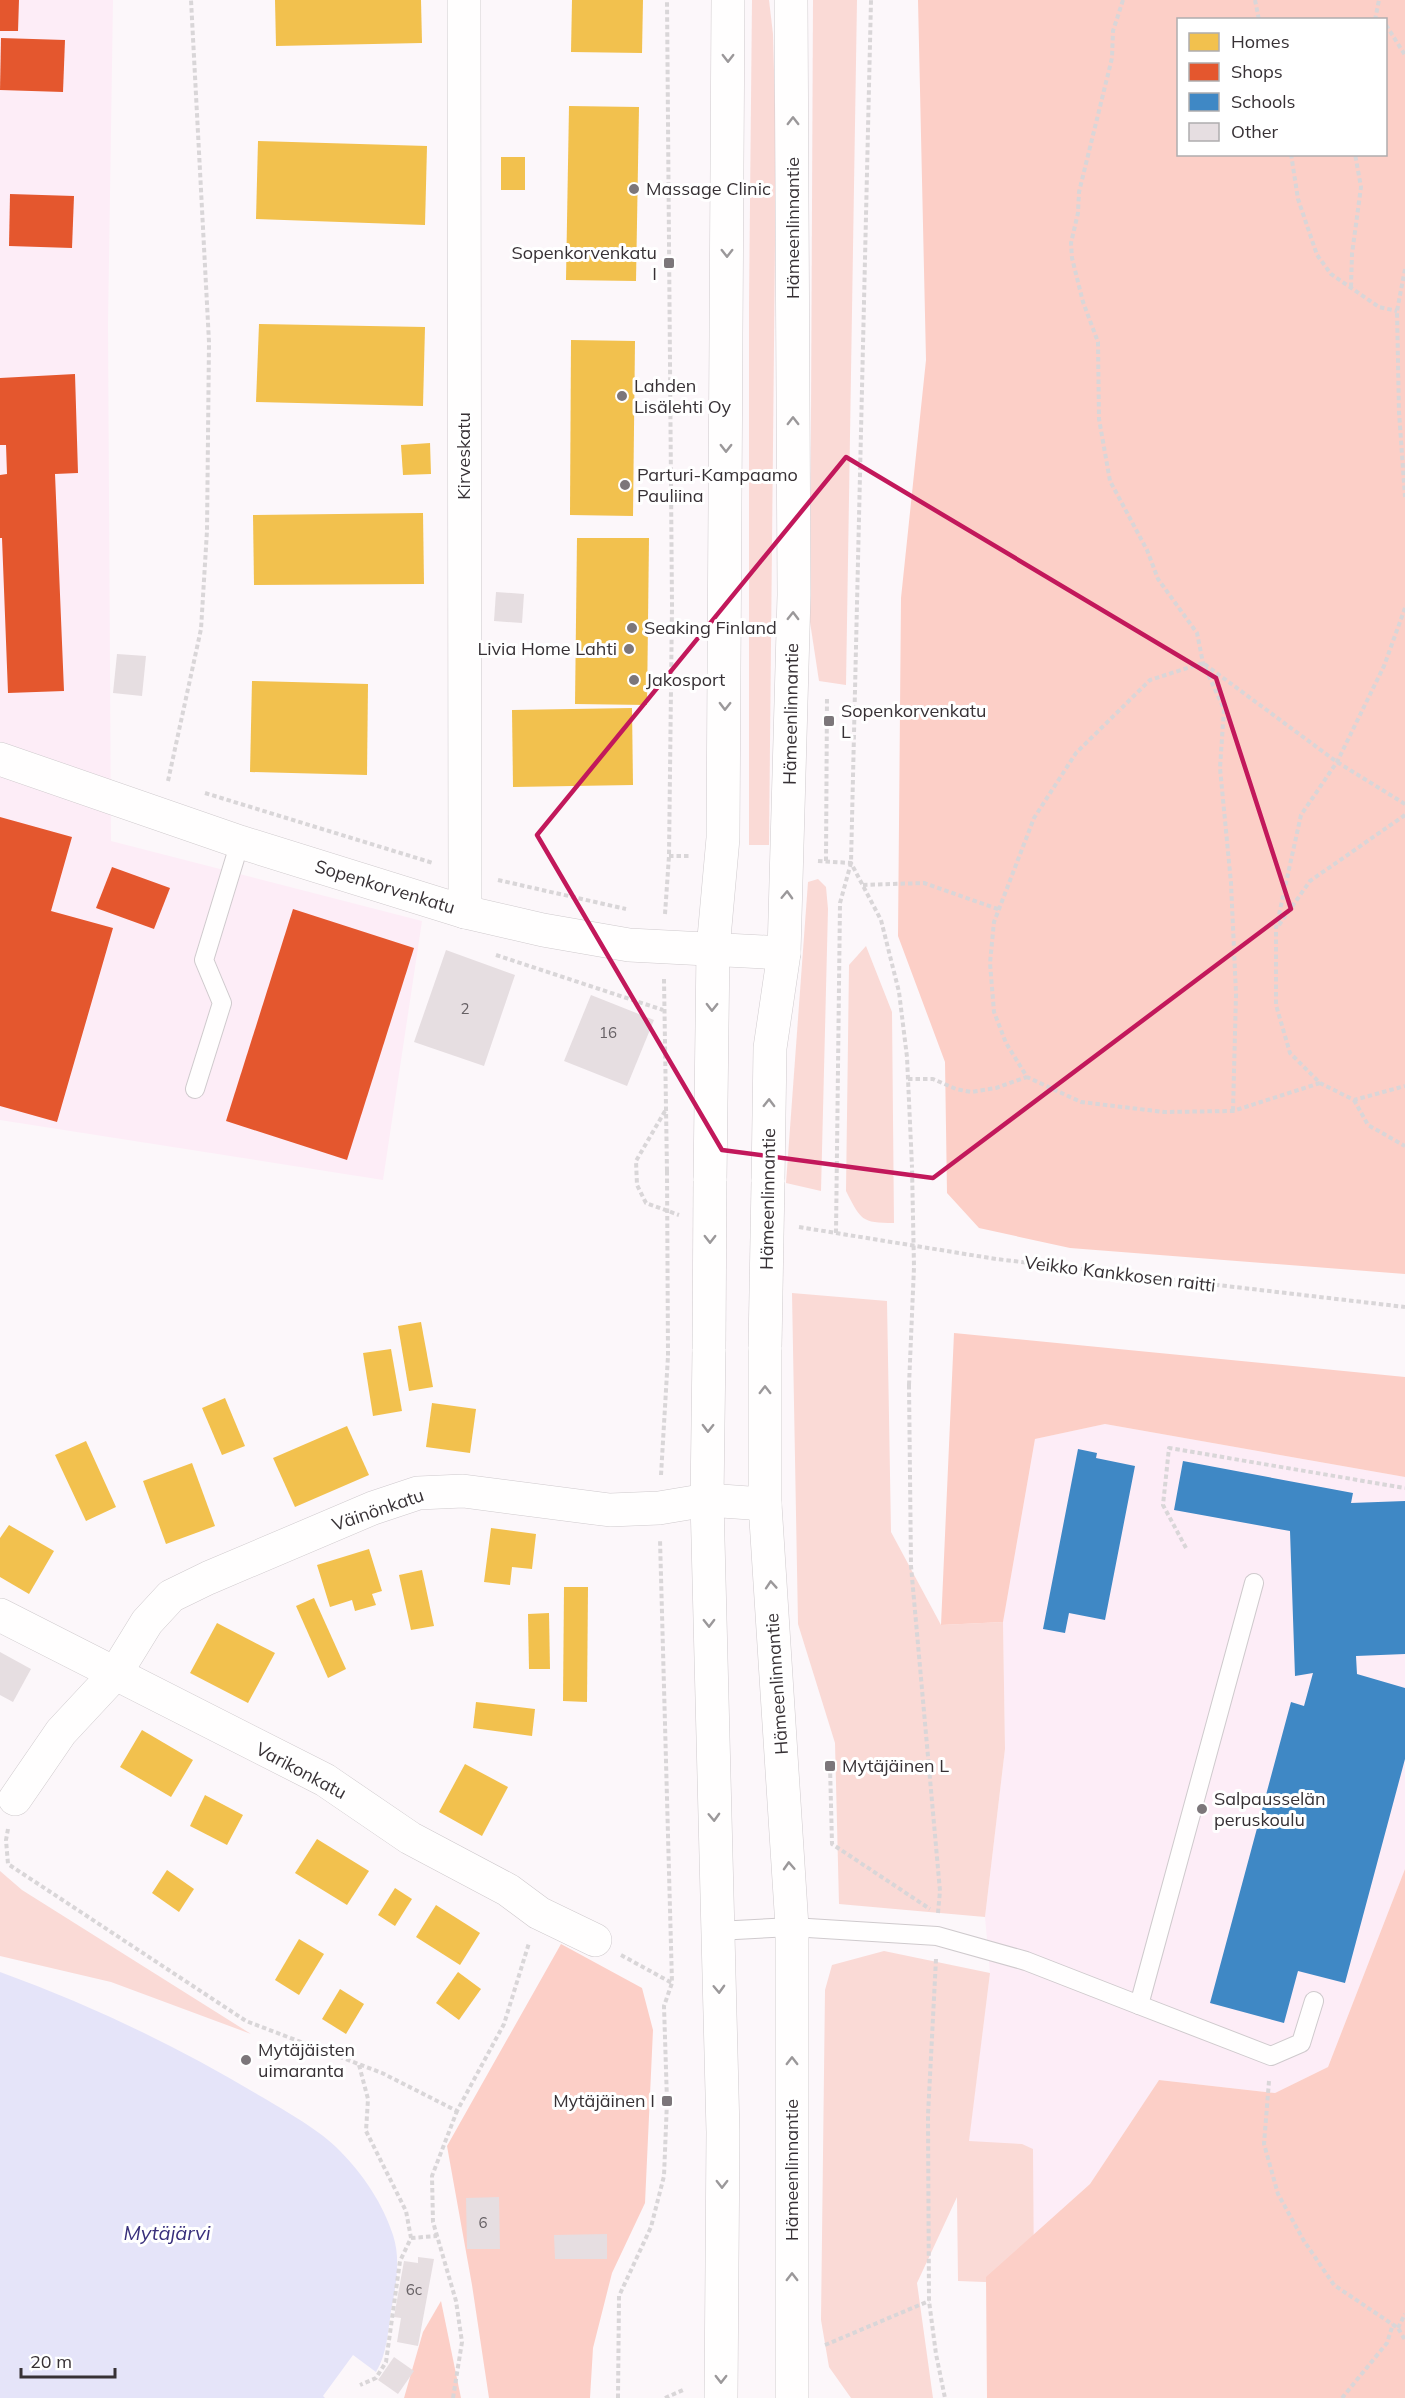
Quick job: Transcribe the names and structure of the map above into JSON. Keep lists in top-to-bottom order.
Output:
{
  "streets": {
    "main road": [
      "Hämeenlinnantie",
      "Kirveskatu",
      "Sopenkorvenkatu",
      "Väinönkatu",
      "Varikonkatu"
    ],
    "path": ["Veikko Kankkosen raitti"]
  },
  "crossings": [
    ["Hämeenlinnantie", "Sopenkorvenkatu"],
    ["Hämeenlinnantie", "Väinönkatu"],
    ["Kirveskatu", "Sopenkorvenkatu"],
    ["Väinönkatu", "Varikonkatu"]
  ],
  "water": ["Mytäjärvi"],
  "places": {
    "other": [
      "Massage Clinic",
      "Lahden Lisälehti Oy",
      "Parturi-Kampaamo Pauliina",
      "Seaking Finland",
      "Livia Home Lahti",
      "Jakosport",
      "Salpausselän peruskoulu",
      "Mytäjäisten uimaranta"
    ],
    "transit": [
      "Sopenkorvenkatu I",
      "Sopenkorvenkatu L",
      "Mytäjäinen L",
      "Mytäjäinen I"
    ]
  },
  "house_numbers": [
    "2",
    "16",
    "6",
    "6c"
  ],
  "legend": [
    "Homes",
    "Shops",
    "Schools",
    "Other"
  ],
  "scale_bar": "20 m"
}
